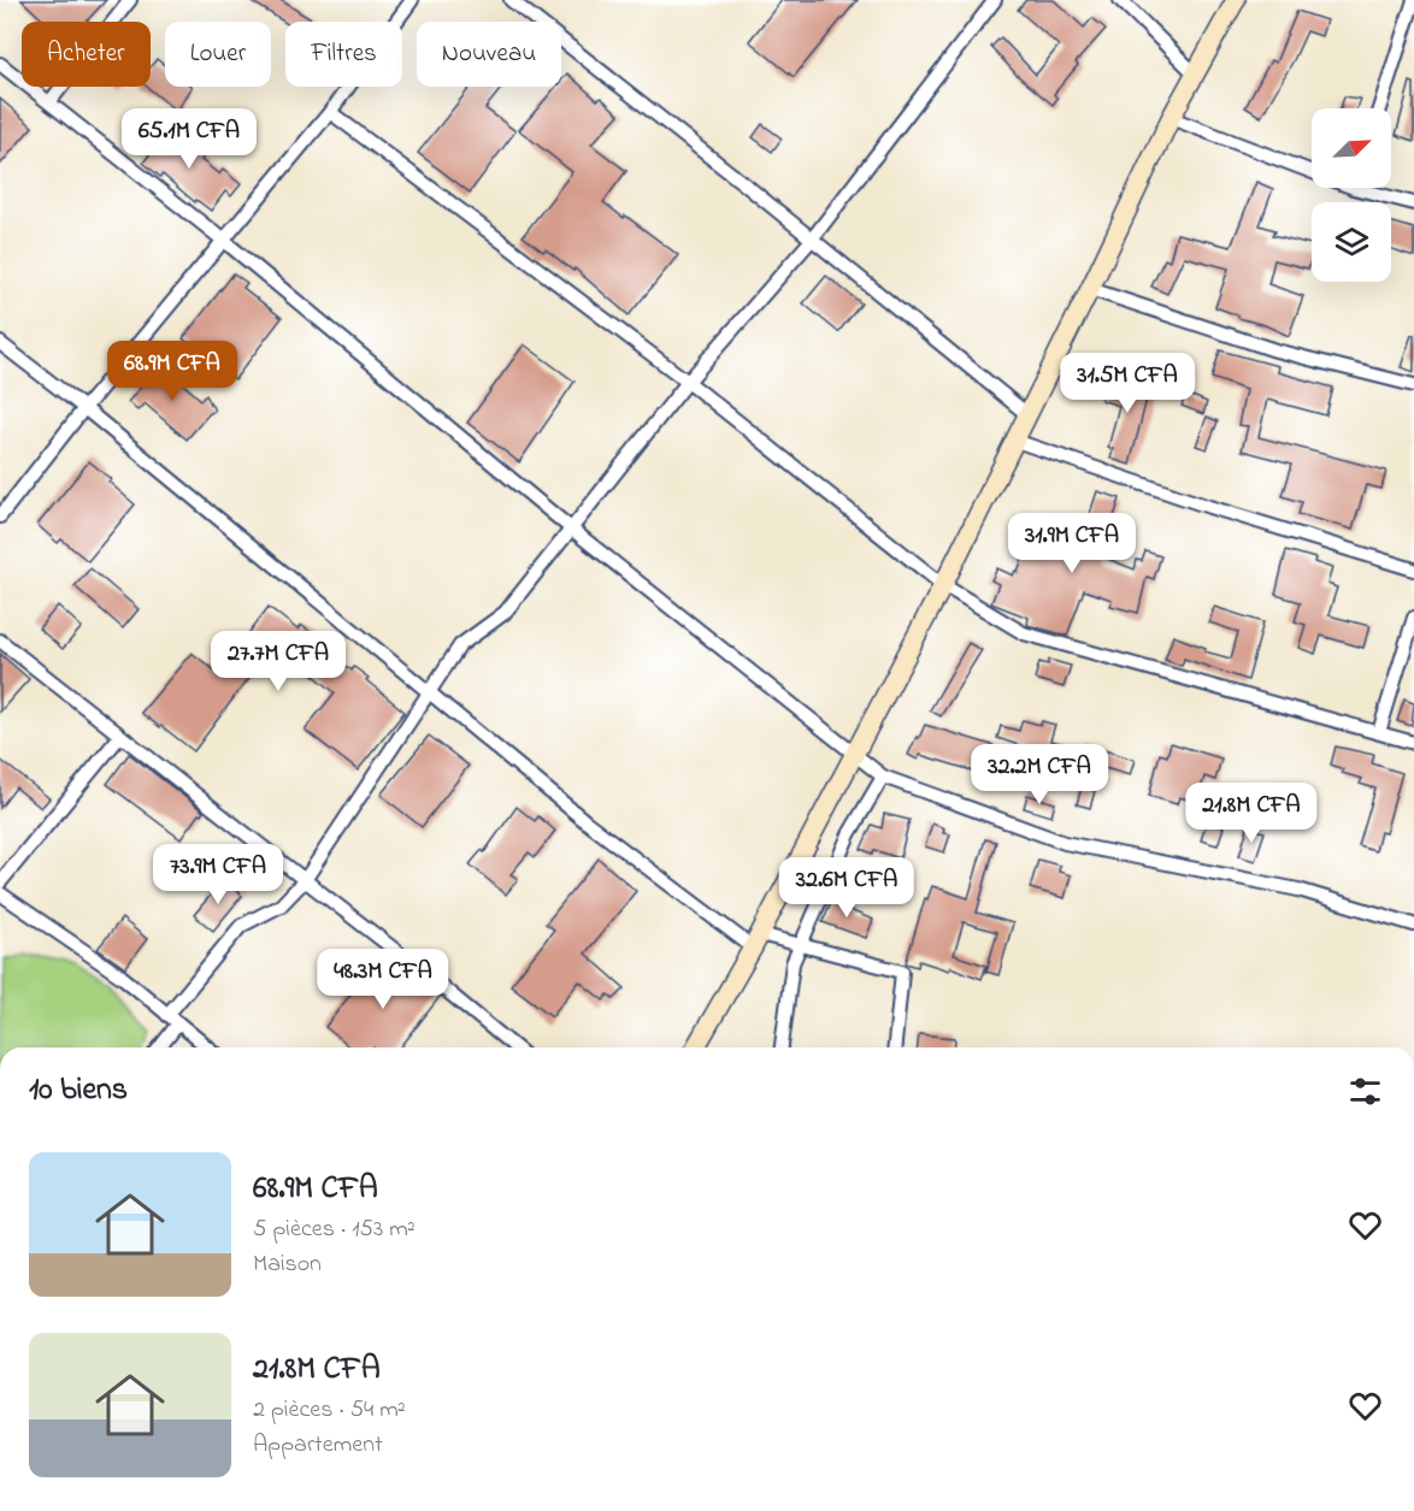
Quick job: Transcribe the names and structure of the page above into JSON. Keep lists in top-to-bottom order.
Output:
{
  "north": "top right",
  "page": {
    "chip": [
      "Acheter",
      "Louer",
      "Filtres",
      "Nouveau"
    ],
    "price": [
      "65.1M CFA",
      "68.9M CFA",
      "31.5M CFA",
      "31.9M CFA",
      "27.7M CFA",
      "32.2M CFA",
      "21.8M CFA",
      "73.9M CFA",
      "32.6M CFA",
      "48.3M CFA"
    ],
    "heading": "10 biens",
    "list": [
      {
        "name": "68.9M CFA",
        "note": "5 pièces · 153 m² · Maison"
      },
      {
        "name": "21.8M CFA",
        "note": "2 pièces · 54 m² · Appartement"
      }
    ]
  }
}
